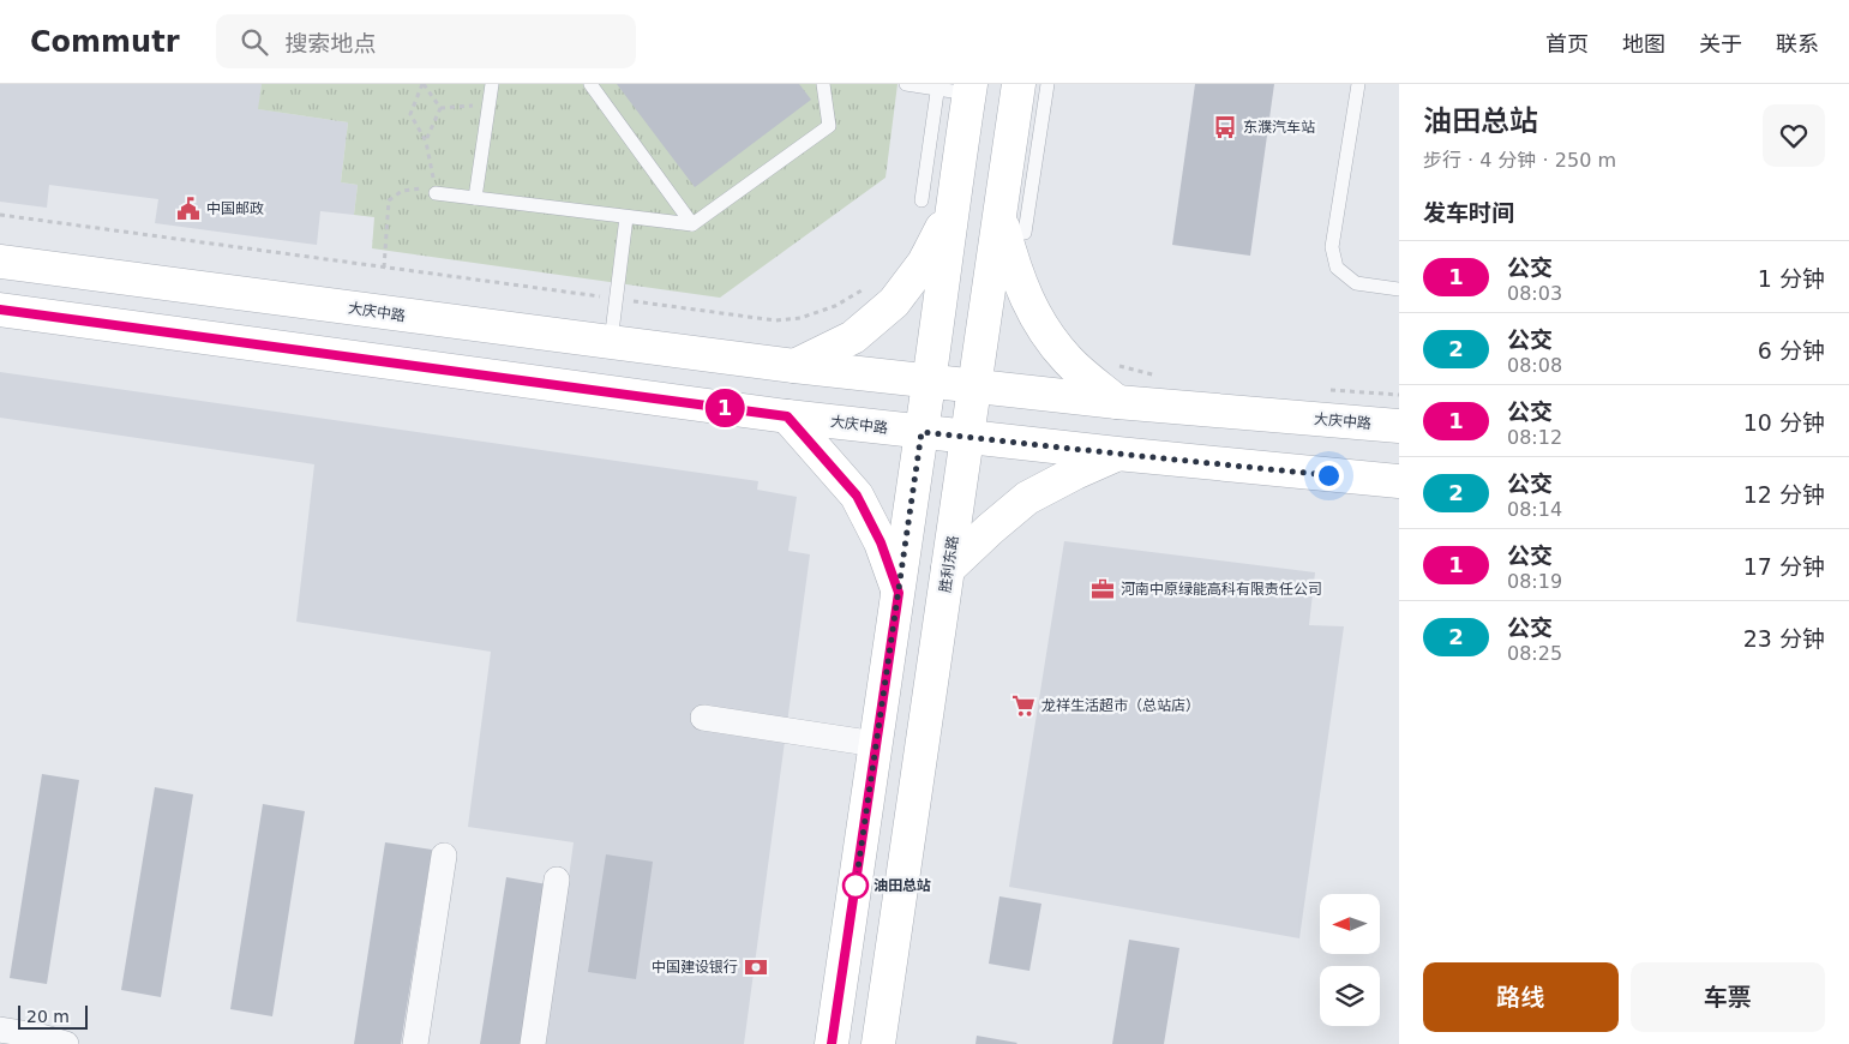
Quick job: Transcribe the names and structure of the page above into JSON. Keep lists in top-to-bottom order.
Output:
{
  "streets": {
    "main road": ["大庆中路", "胜利东路"]
  },
  "crossings": [
    ["大庆中路", "胜利东路"]
  ],
  "places": {
    "bus stop": ["东濮汽车站"],
    "public building": ["中国邮政"],
    "office": ["河南中原绿能高科有限责任公司"],
    "supermarket": ["龙祥生活超市（总站店）"],
    "other": ["油田总站"],
    "bank": ["中国建设银行"]
  },
  "lines": ["bus line 1"],
  "scale_bar": "20 m",
  "north": "left",
  "page": {
    "header": "Commutr",
    "search": "搜索地点",
    "nav": [
      "首页",
      "地图",
      "关于",
      "联系"
    ],
    "on_map": "1",
    "heading": [
      ["油田总站", "步行 · 4 分钟 · 250 m"],
      "发车时间"
    ],
    "list": [
      {
        "mark": "1",
        "name": "公交",
        "note": "08:03",
        "value": "1 分钟"
      },
      {
        "mark": "2",
        "name": "公交",
        "note": "08:08",
        "value": "6 分钟"
      },
      {
        "mark": "1",
        "name": "公交",
        "note": "08:12",
        "value": "10 分钟"
      },
      {
        "mark": "2",
        "name": "公交",
        "note": "08:14",
        "value": "12 分钟"
      },
      {
        "mark": "1",
        "name": "公交",
        "note": "08:19",
        "value": "17 分钟"
      },
      {
        "mark": "2",
        "name": "公交",
        "note": "08:25",
        "value": "23 分钟"
      }
    ],
    "buttons": ["路线", "车票"],
    "scale": "20 m"
  }
}
